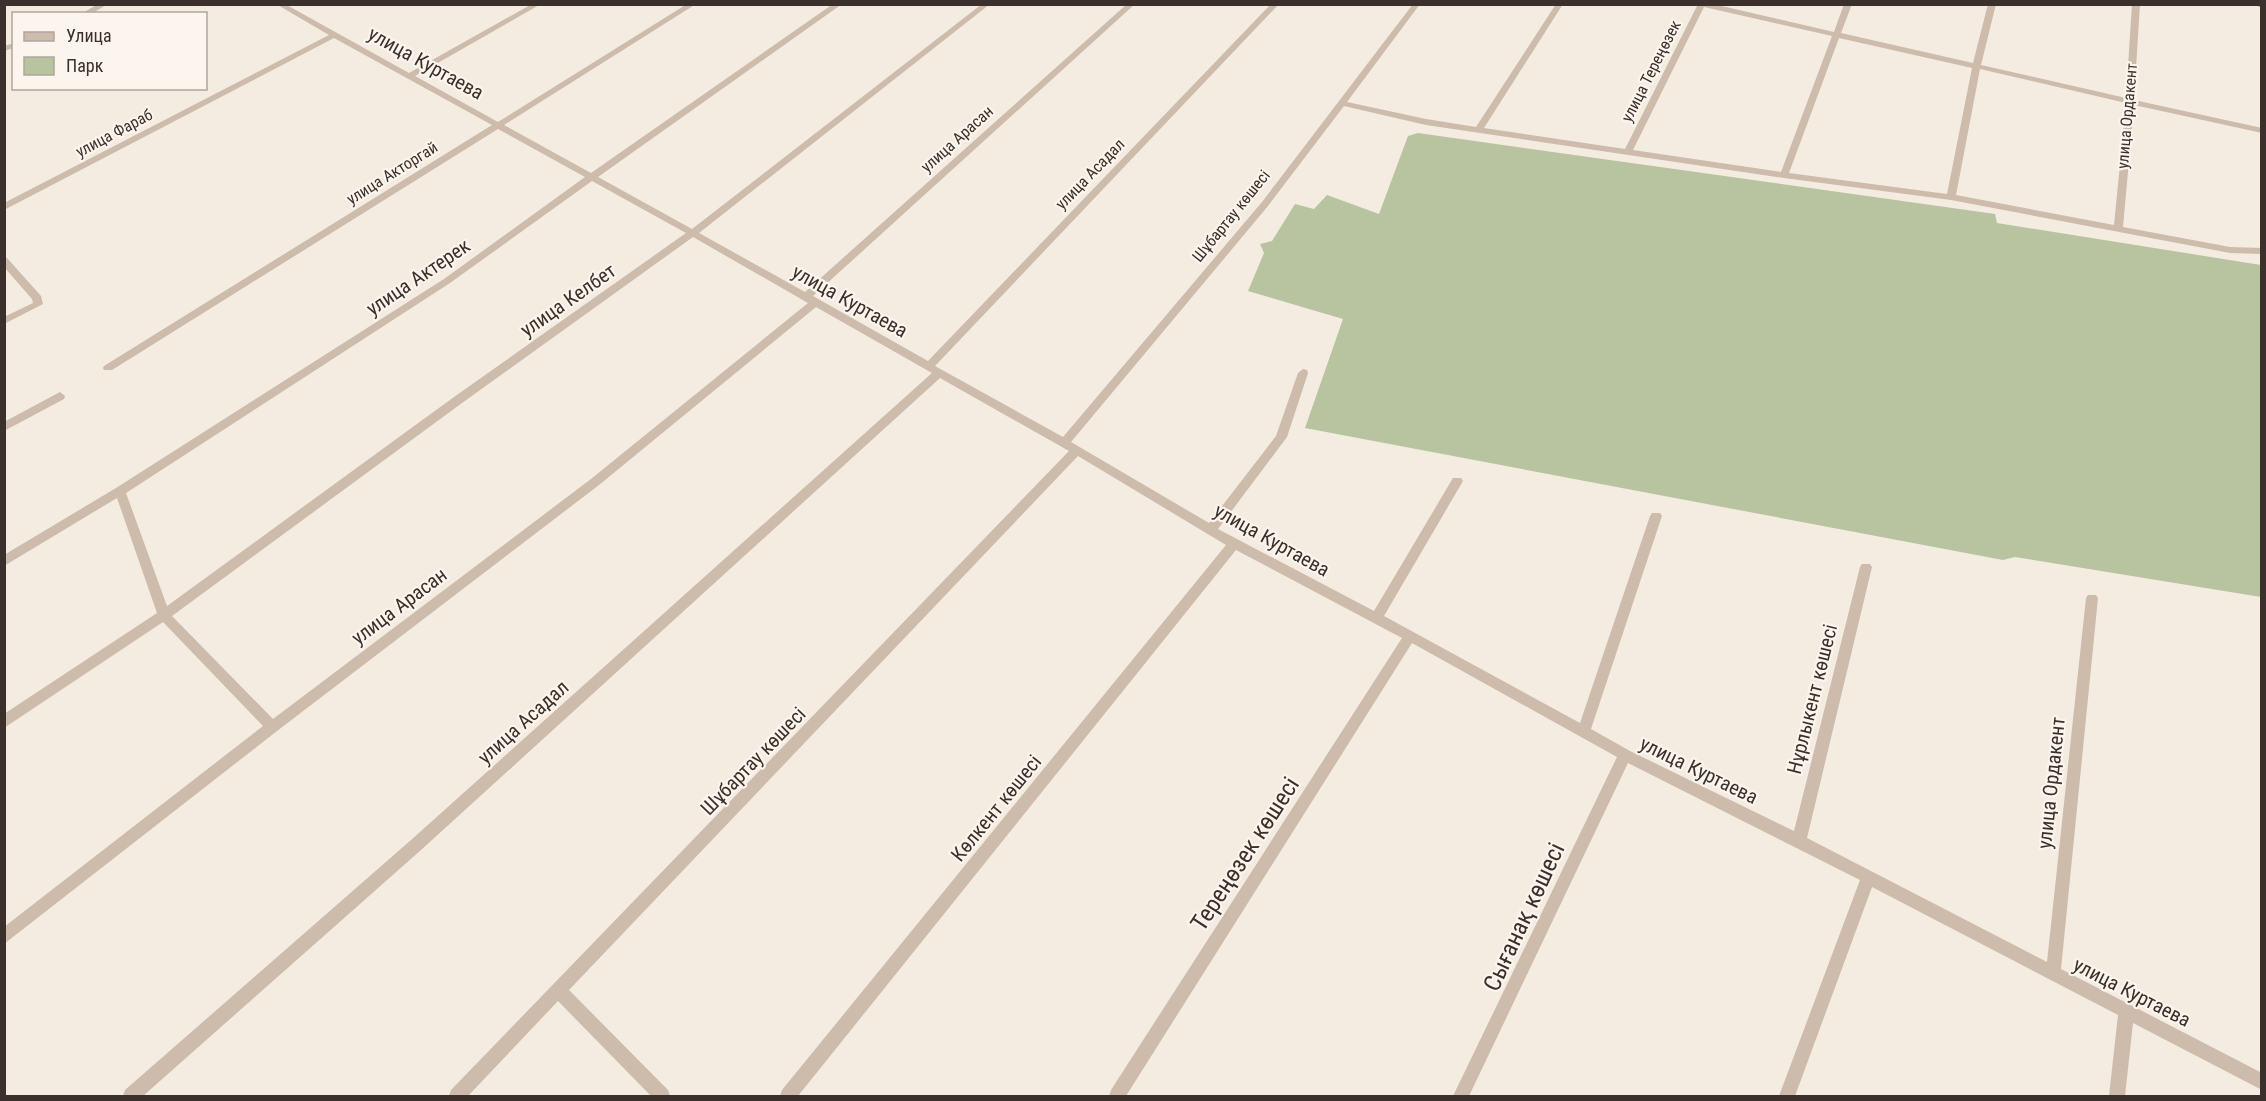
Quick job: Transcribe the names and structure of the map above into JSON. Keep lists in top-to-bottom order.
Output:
{
  "streets": {
    "street": [
      "улица Куртаева",
      "улица Тереңөзек",
      "улица Ордакент",
      "улица Фараб",
      "улица Арасан",
      "улица Акторгай",
      "улица Асадал",
      "Шұбартау көшесі",
      "улица Актерек",
      "улица Келбет",
      "Нұрлыкент көшесі",
      "Көлкент көшесі",
      "Тереңөзек көшесі",
      "Сығанақ көшесі"
    ]
  },
  "crossings": [
    ["улица Куртаева", "улица Ордакент"],
    ["улица Куртаева", "улица Фараб"],
    ["улица Куртаева", "улица Арасан"],
    ["улица Куртаева", "улица Акторгай"],
    ["улица Куртаева", "улица Асадал"],
    ["улица Куртаева", "Шұбартау көшесі"],
    ["улица Куртаева", "улица Актерек"],
    ["улица Куртаева", "улица Келбет"],
    ["улица Куртаева", "Нұрлыкент көшесі"],
    ["улица Куртаева", "Көлкент көшесі"],
    ["улица Куртаева", "Тереңөзек көшесі"],
    ["улица Куртаева", "Сығанақ көшесі"]
  ],
  "legend": ["Улица", "Парк"]
}
